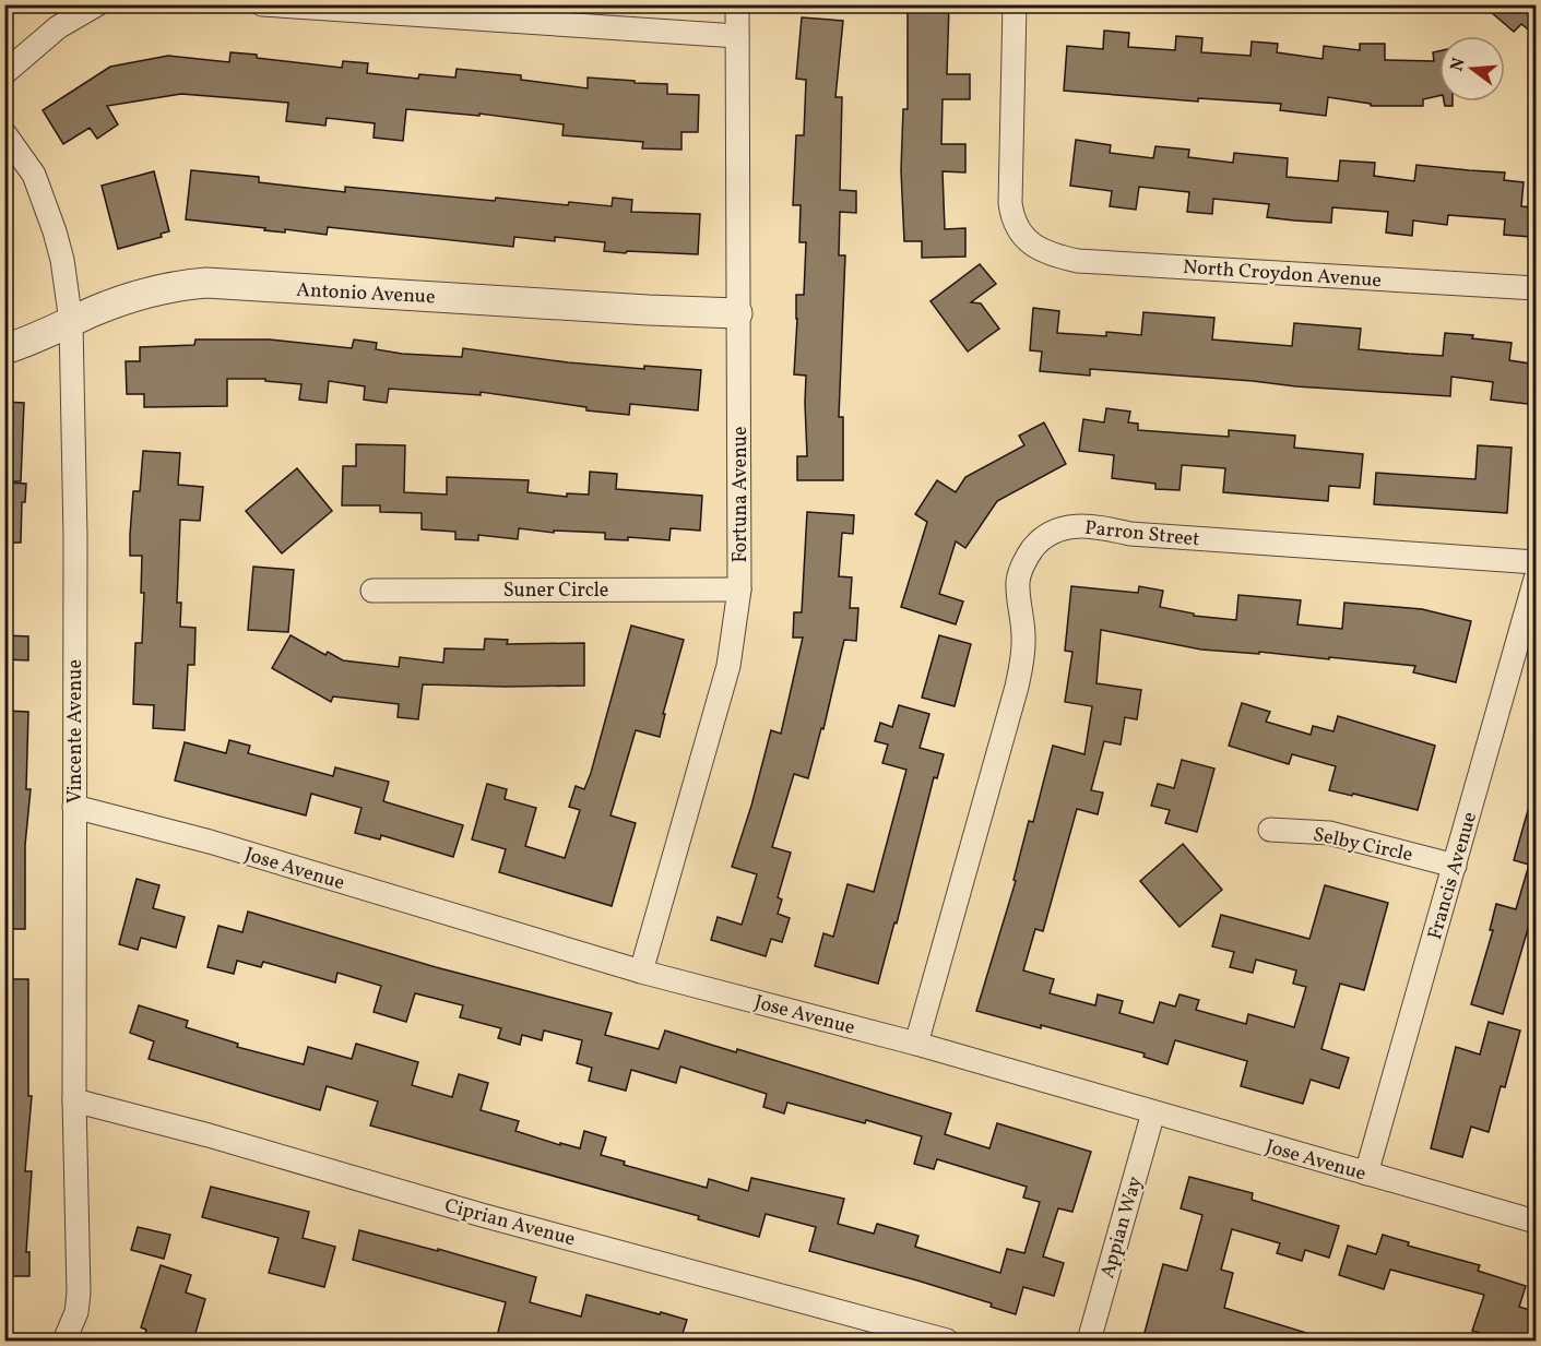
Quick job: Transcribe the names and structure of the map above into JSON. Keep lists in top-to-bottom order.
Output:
{
  "streets": {
    "street": [
      "North Croydon Avenue",
      "Antonio Avenue",
      "Fortuna Avenue",
      "Parron Street",
      "Suner Circle",
      "Vincente Avenue",
      "Selby Circle",
      "Jose Avenue",
      "Francis Avenue",
      "Ciprian Avenue",
      "Appian Way"
    ]
  },
  "crossings": [
    ["Antonio Avenue", "Fortuna Avenue"],
    ["Antonio Avenue", "Vincente Avenue"],
    ["Fortuna Avenue", "Suner Circle"],
    ["Fortuna Avenue", "Jose Avenue"],
    ["Parron Street", "Jose Avenue"],
    ["Vincente Avenue", "Jose Avenue"],
    ["Vincente Avenue", "Ciprian Avenue"],
    ["Selby Circle", "Francis Avenue"],
    ["Jose Avenue", "Francis Avenue"],
    ["Jose Avenue", "Appian Way"]
  ],
  "north": "left"
}
